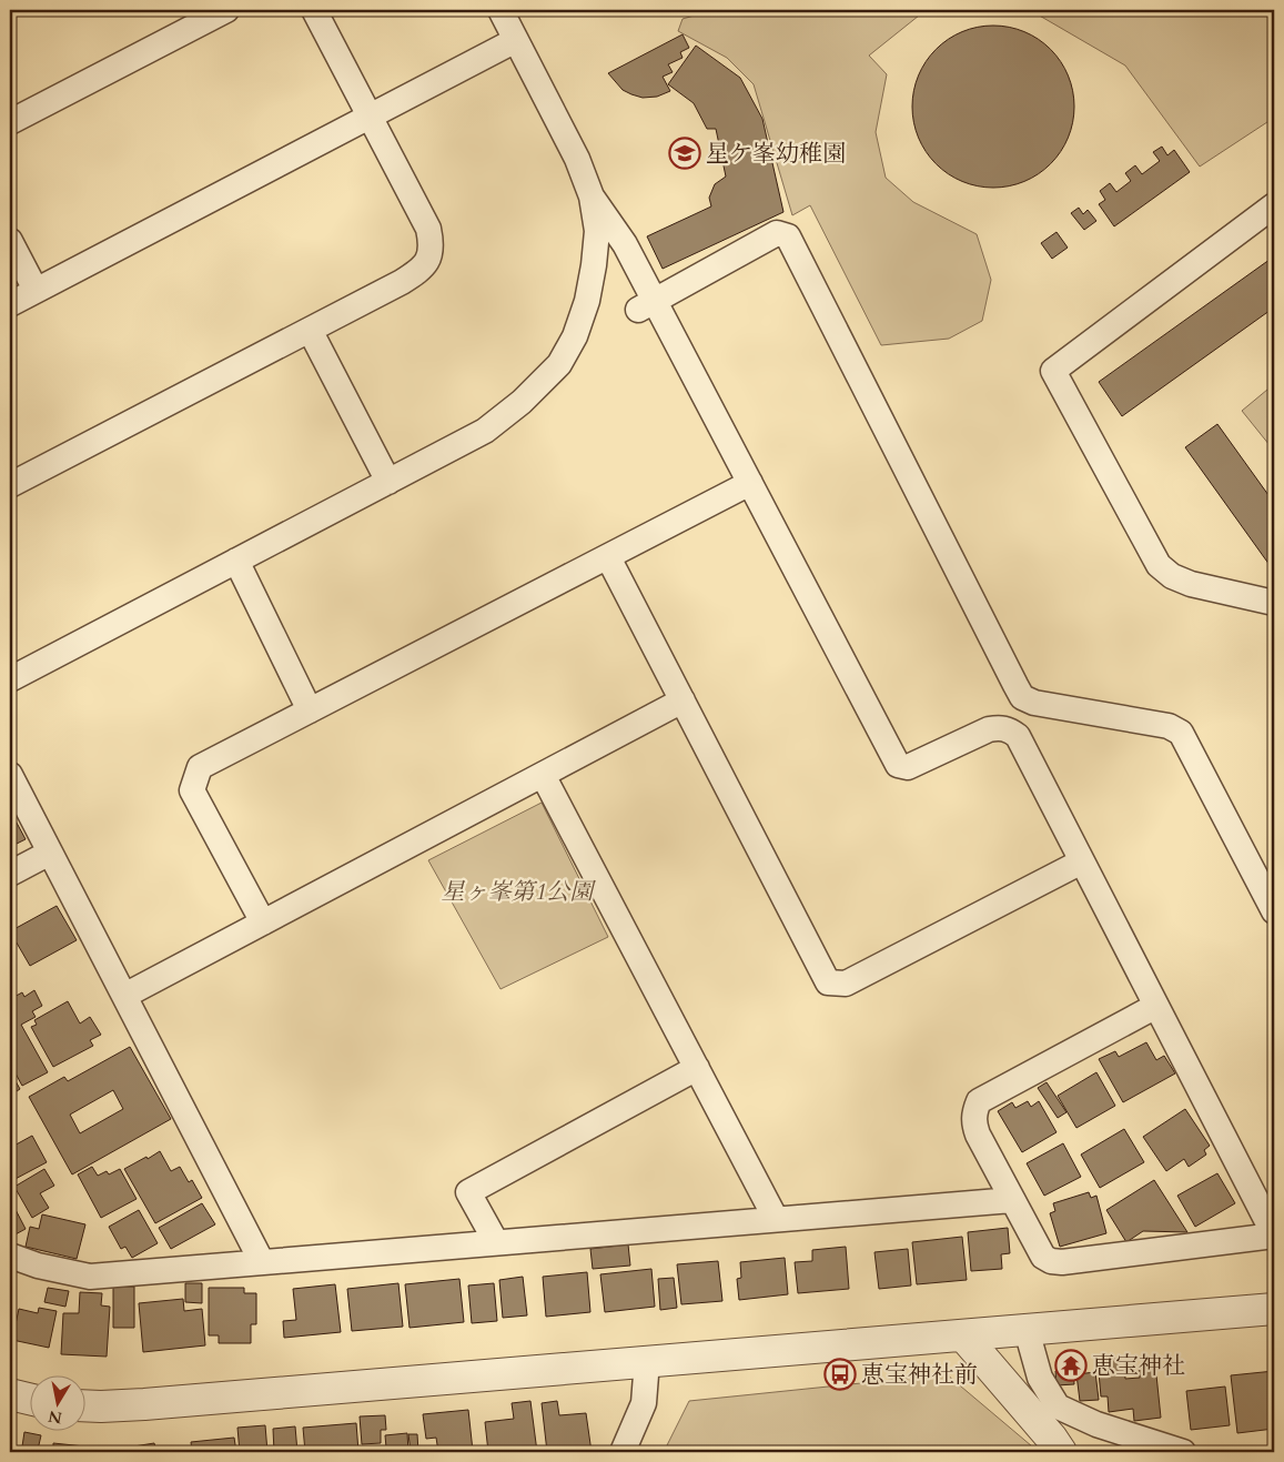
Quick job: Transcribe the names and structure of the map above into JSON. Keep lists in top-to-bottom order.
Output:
{
  "parks": ["星ヶ峯第1公園"],
  "places": {
    "school or university": ["星ケ峯幼稚園"],
    "temple": ["恵宝神社"],
    "bus stop": ["恵宝神社前"]
  },
  "north": "bottom"
}
